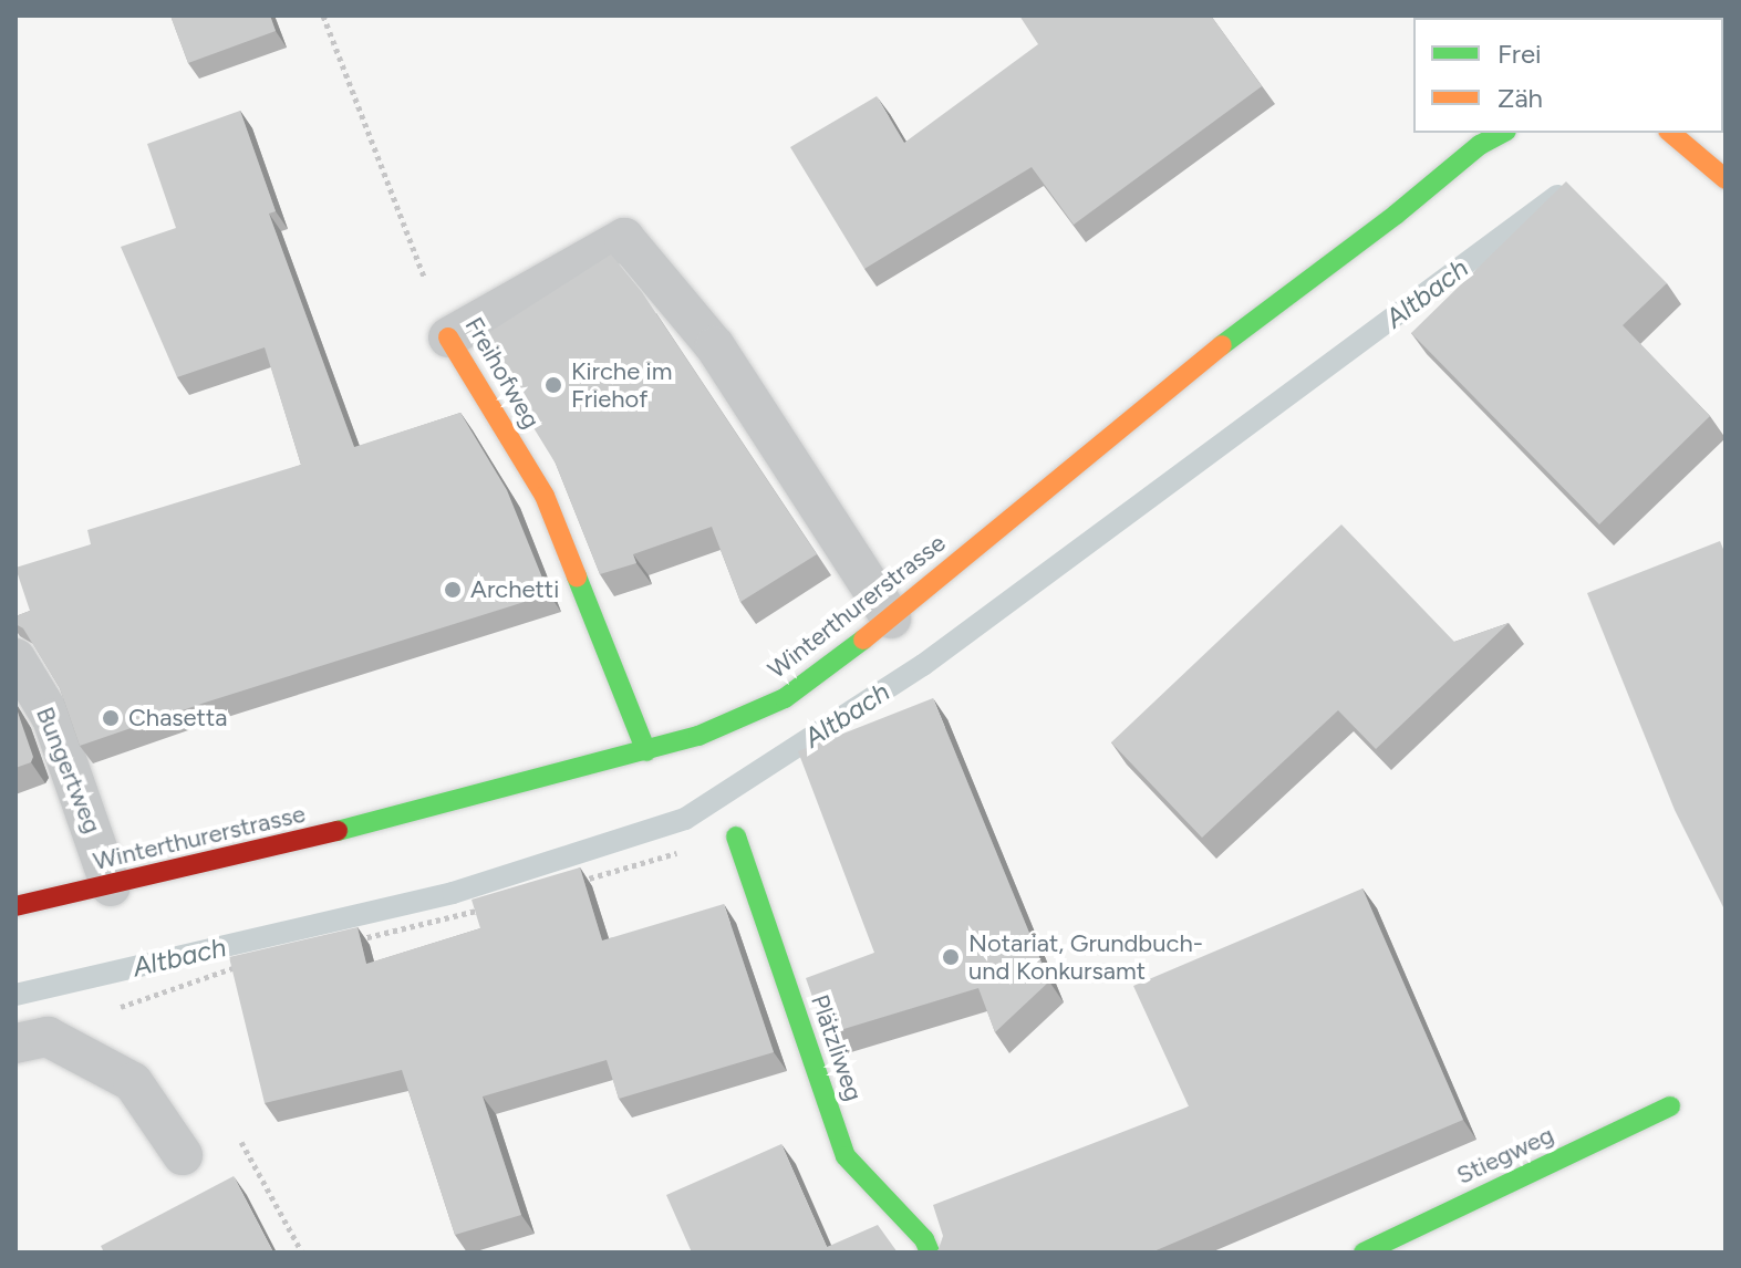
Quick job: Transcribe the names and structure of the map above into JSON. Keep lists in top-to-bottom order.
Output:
{
  "streets": {
    "main road": [
      "Freihofweg",
      "Winterthurerstrasse",
      "Plätzliweg",
      "Stiegweg"
    ],
    "lane": ["Bungertweg"]
  },
  "crossings": [
    ["Freihofweg", "Winterthurerstrasse"],
    ["Winterthurerstrasse", "Bungertweg"]
  ],
  "water": ["Altbach"],
  "places": [
    "Kirche im Friehof",
    "Archetti",
    "Chasetta",
    "Notariat, Grundbuch- und Konkursamt"
  ],
  "legend": ["Frei", "Zäh"]
}
